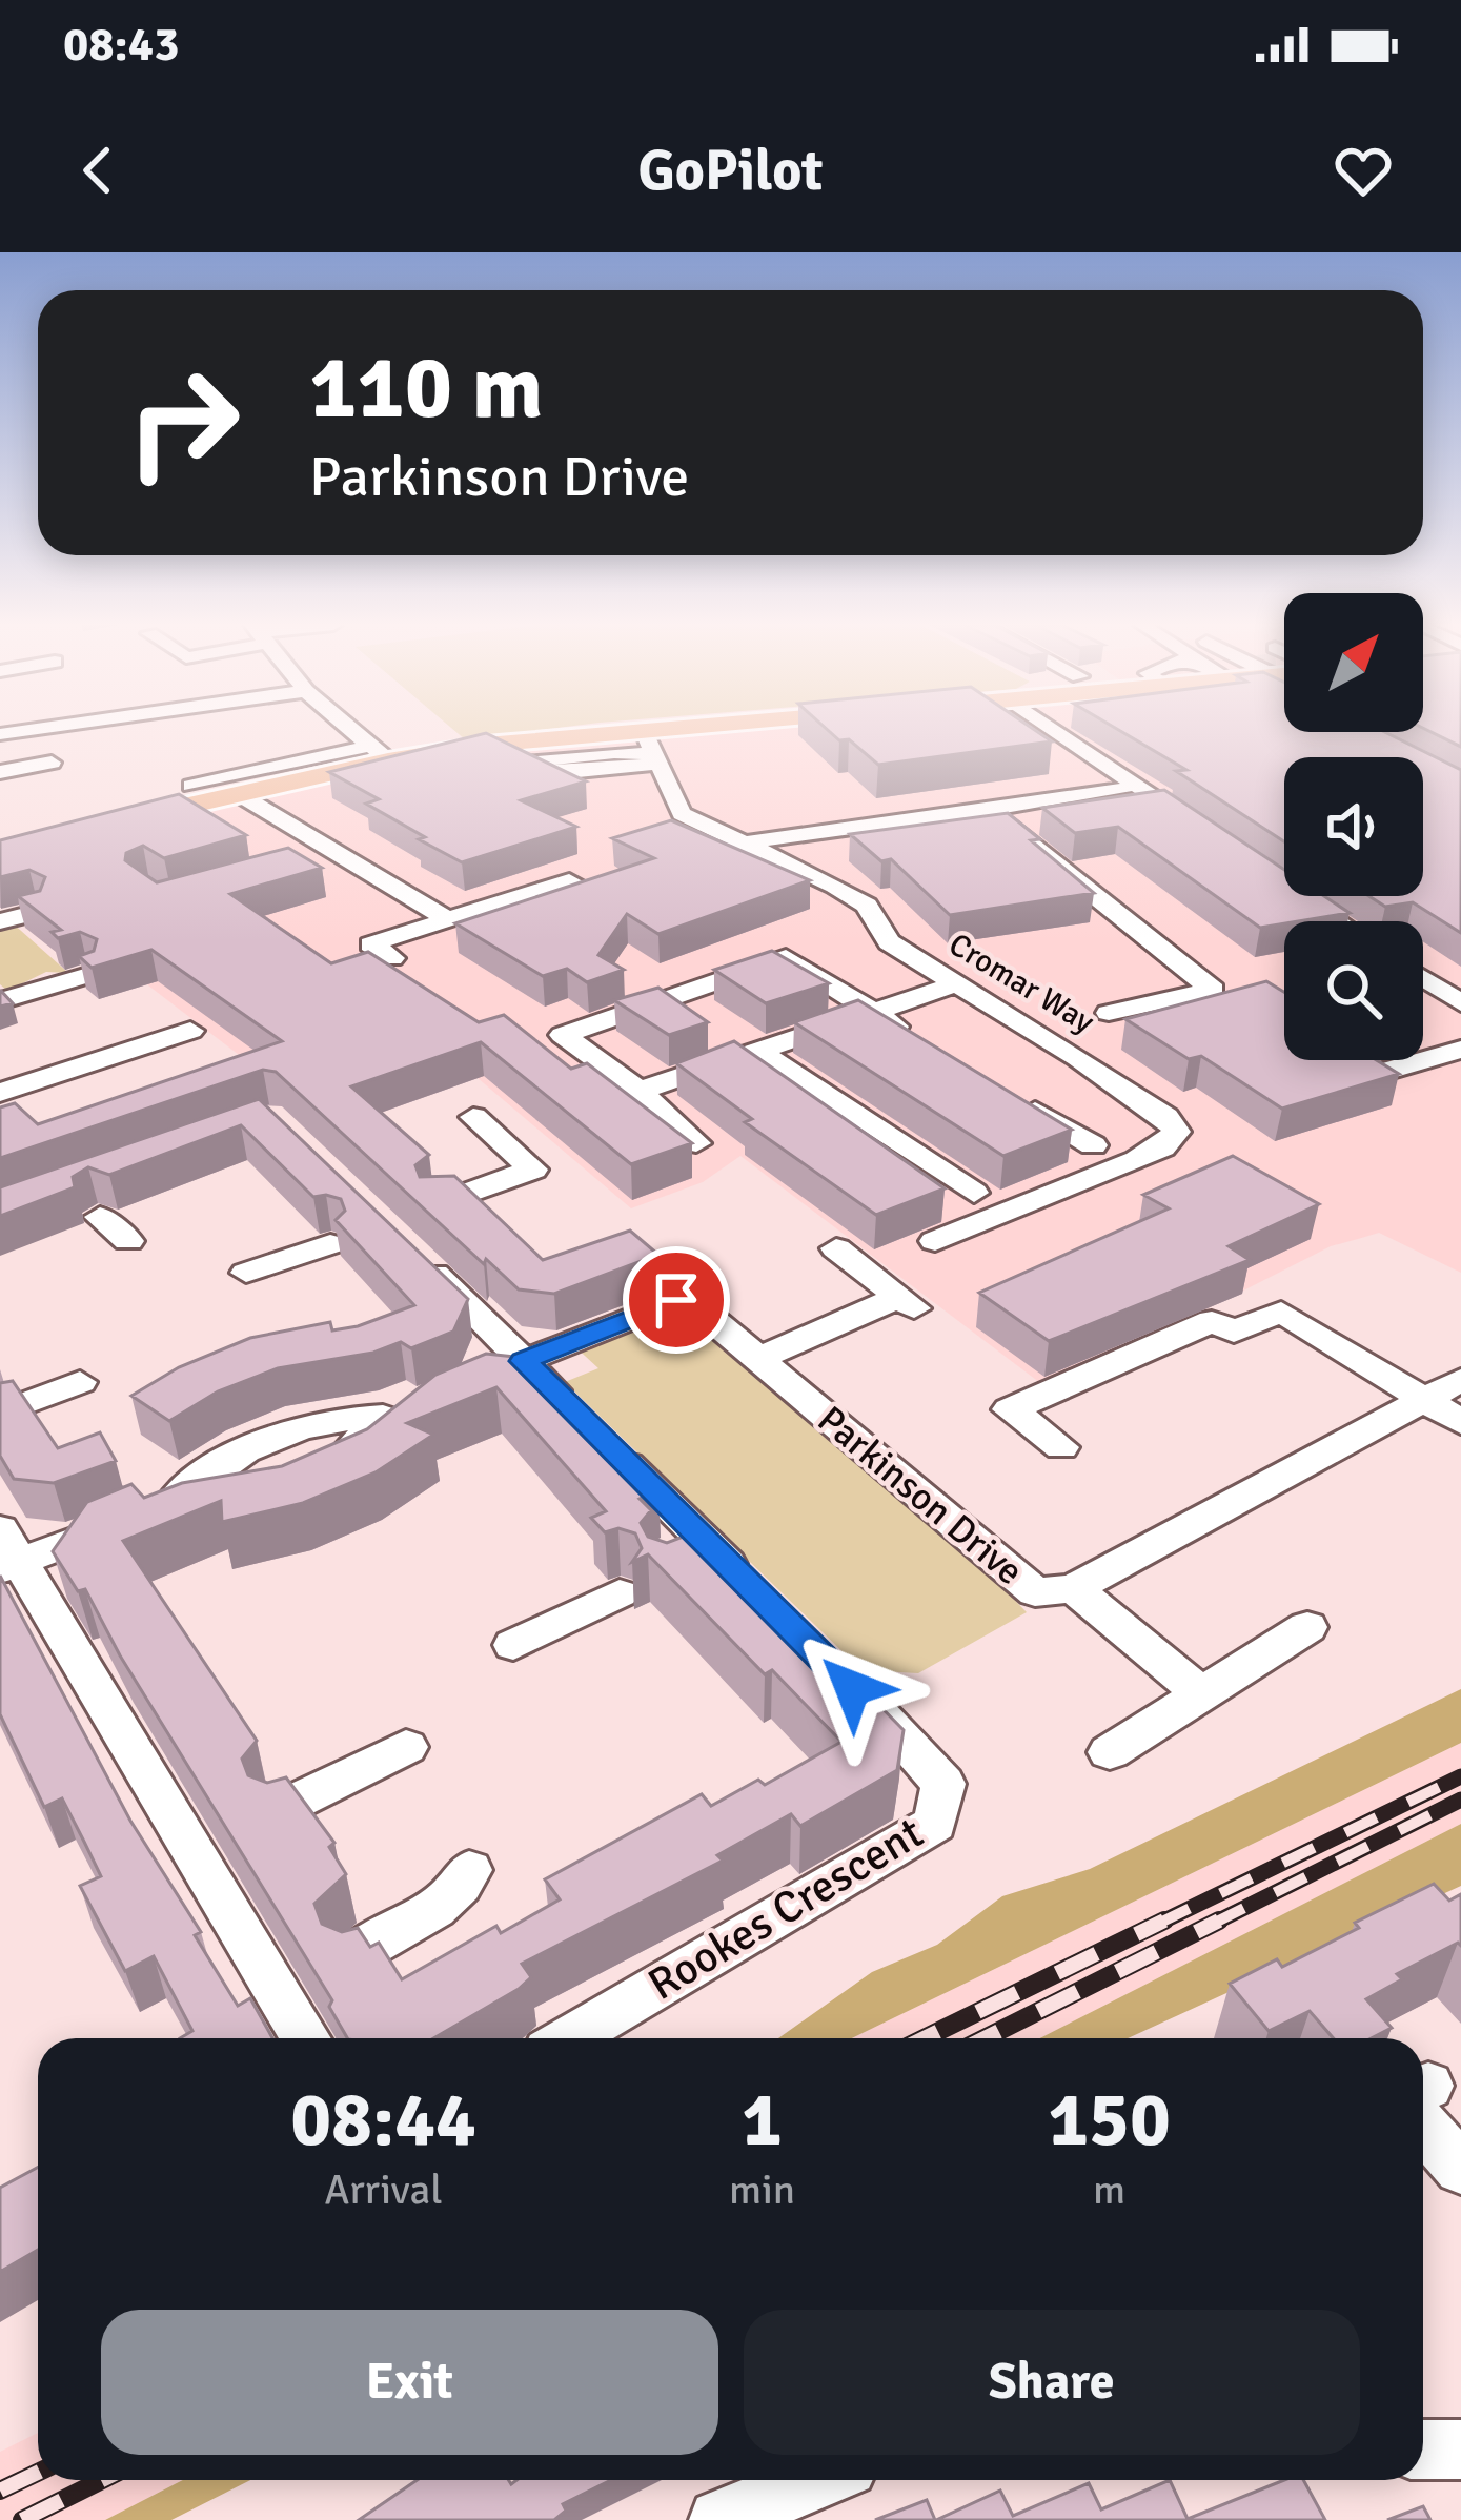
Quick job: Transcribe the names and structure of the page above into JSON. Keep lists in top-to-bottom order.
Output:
{
  "streets": {
    "street": ["Cromar Way", "Parkinson Drive", "Rookes Crescent"]
  },
  "north": "top right",
  "page": {
    "status": "08:43",
    "header": "GoPilot",
    "turn": ["110 m", "Parkinson Drive"],
    "eta": [
      "08:44",
      "Arrival",
      "1",
      "min",
      "150",
      "m"
    ],
    "buttons": ["Exit", "Share"]
  }
}
